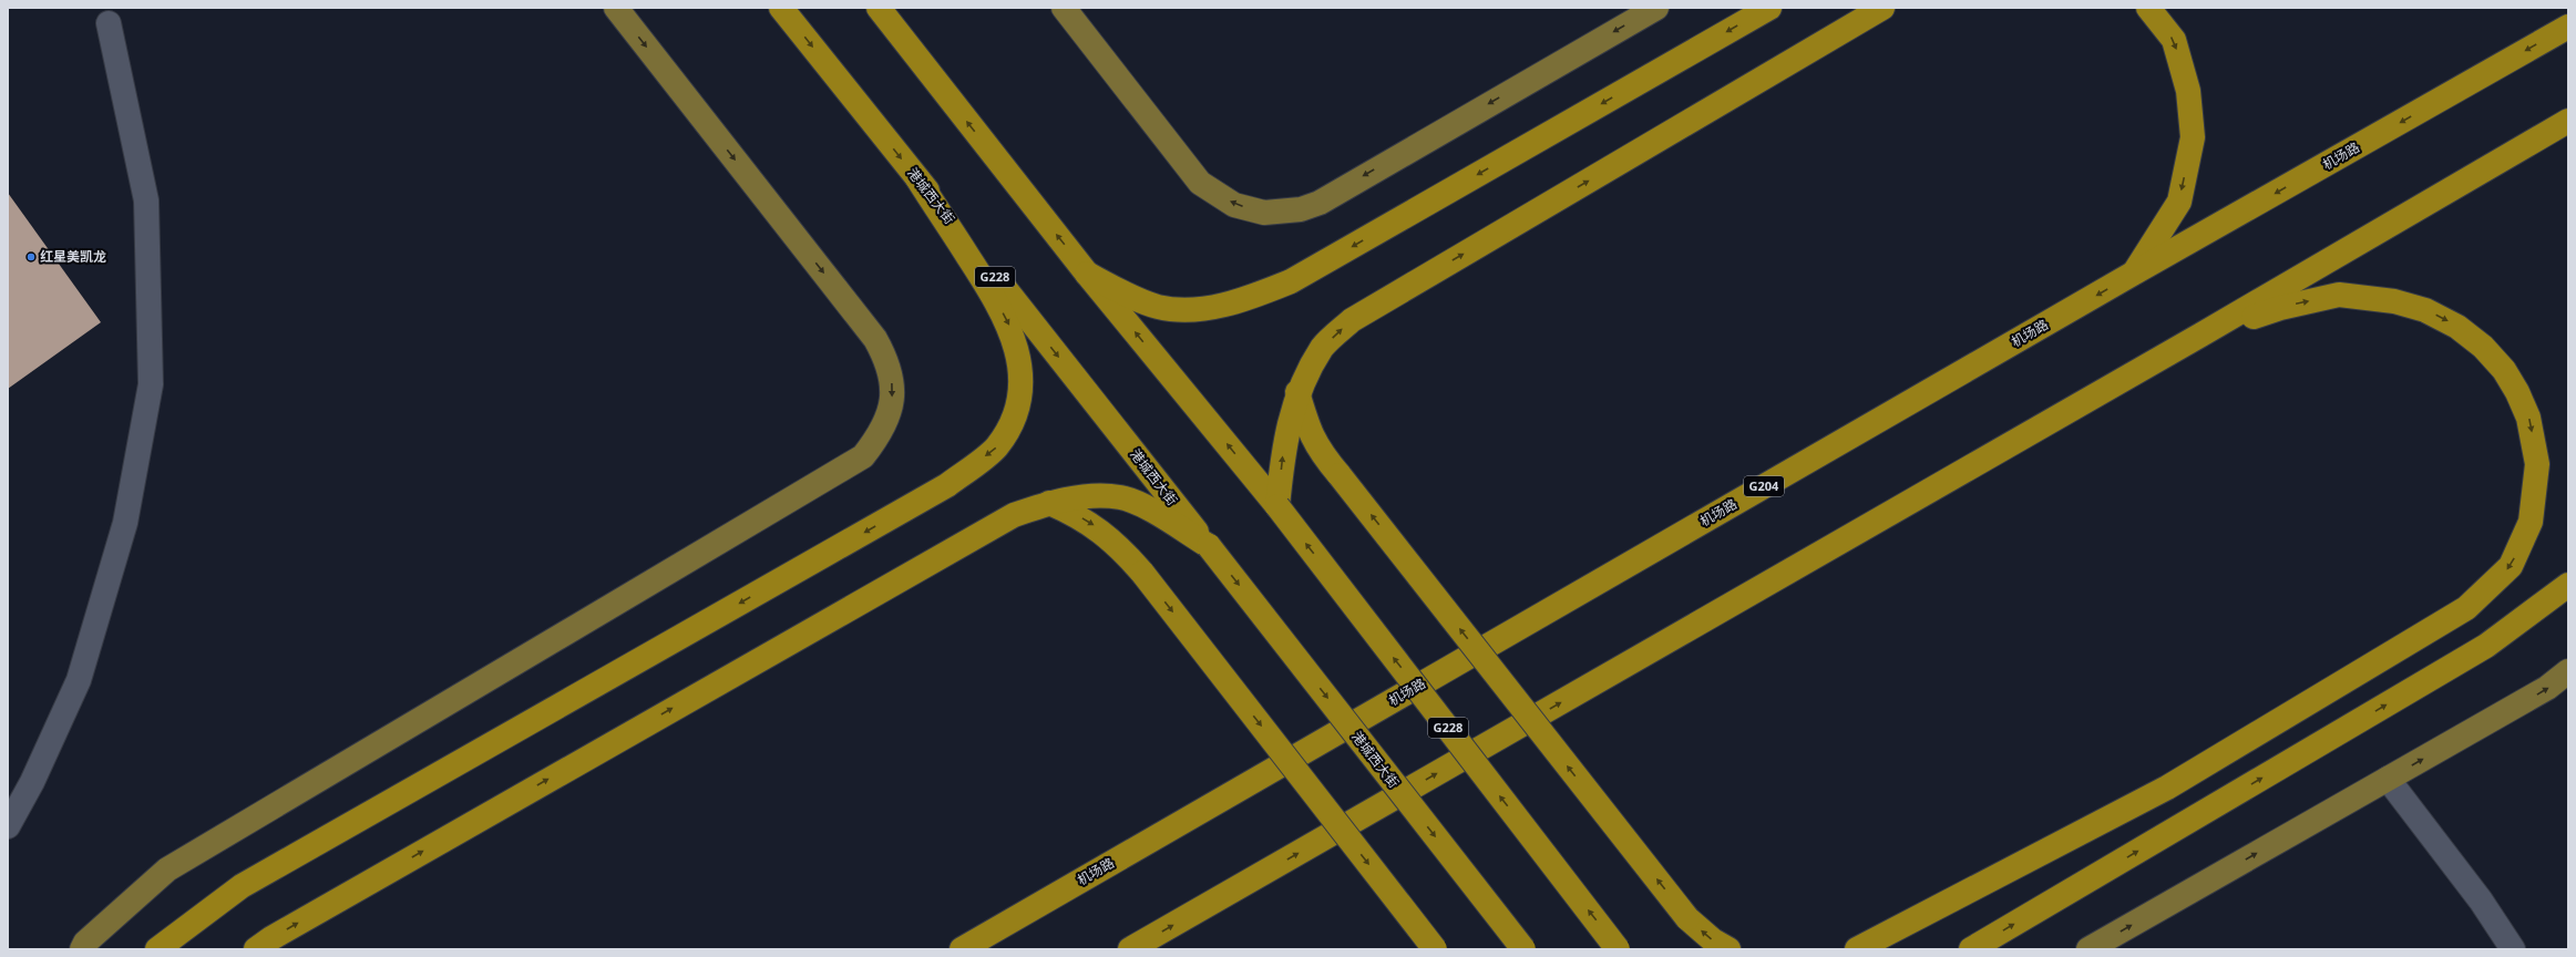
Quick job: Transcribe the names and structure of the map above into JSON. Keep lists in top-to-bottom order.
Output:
{
  "streets": {
    "highway": [
      "机场路",
      "港城西大街",
      "G228",
      "G204"
    ]
  },
  "places": ["红星美凯龙"]
}
